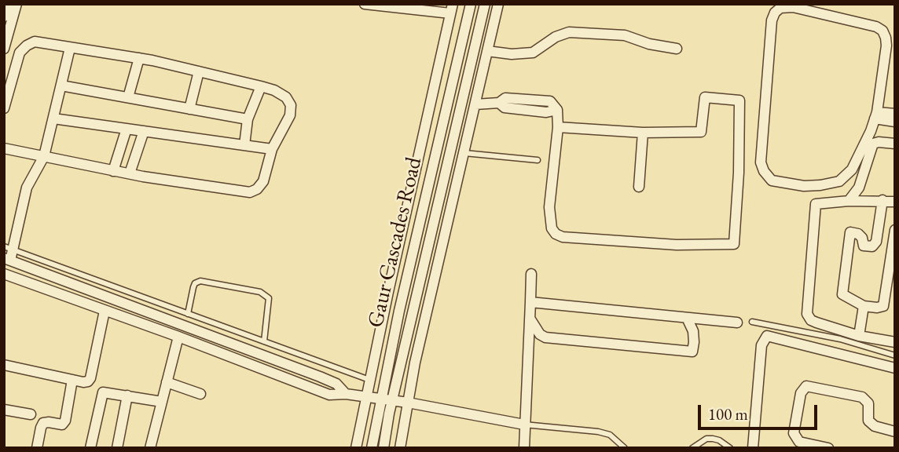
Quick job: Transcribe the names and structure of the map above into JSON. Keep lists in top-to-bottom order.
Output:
{
  "streets": {
    "street": ["Gaur Cascades Road"]
  },
  "scale_bar": "100 m"
}
